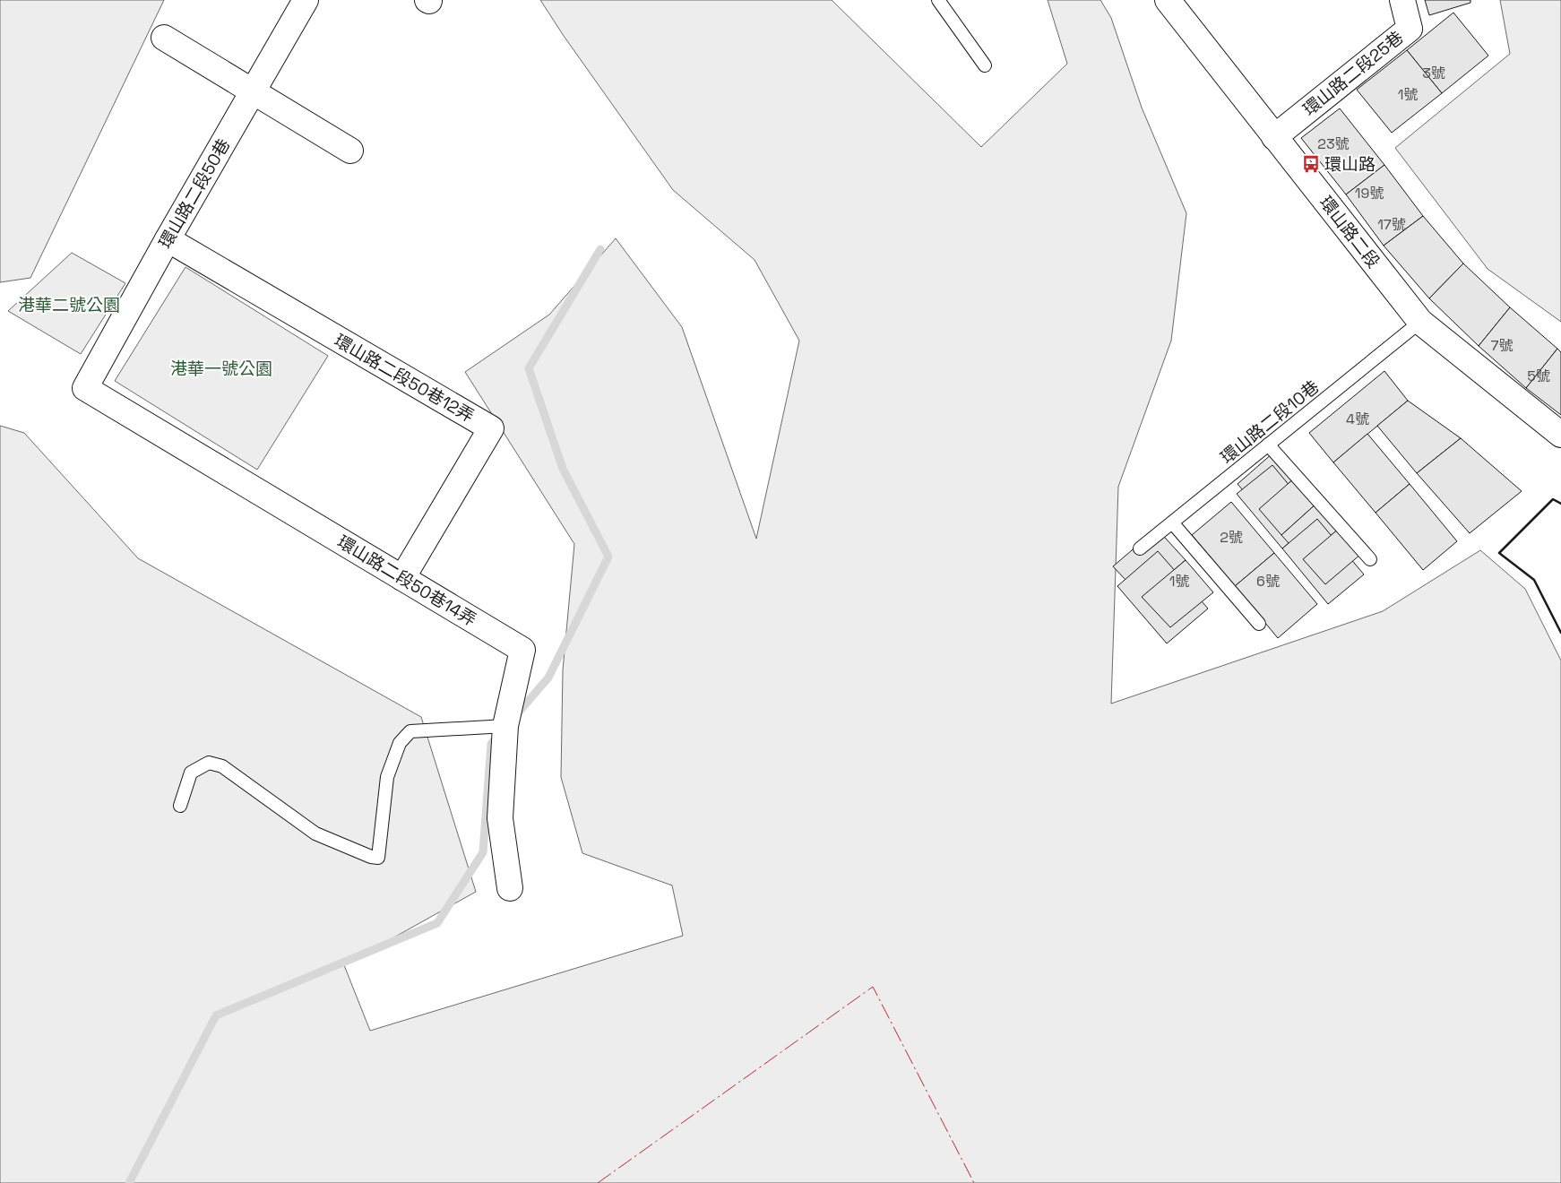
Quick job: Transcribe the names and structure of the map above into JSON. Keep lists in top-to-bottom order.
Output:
{
  "streets": {
    "street": [
      "環山路二段25巷",
      "環山路二段50巷",
      "環山路二段",
      "環山路二段50巷12弄",
      "環山路二段50巷14弄"
    ],
    "lane": ["環山路二段10巷"]
  },
  "crossings": [
    ["環山路二段25巷", "環山路二段"],
    ["環山路二段50巷", "環山路二段50巷12弄"],
    ["環山路二段50巷", "環山路二段50巷14弄"],
    ["環山路二段", "環山路二段10巷"],
    ["環山路二段50巷12弄", "環山路二段50巷14弄"]
  ],
  "parks": ["港華二號公園", "港華一號公園"],
  "places": {
    "bus stop": ["環山路"]
  },
  "house_numbers": [
    "3號",
    "1號",
    "23號",
    "19號",
    "17號",
    "7號",
    "5號",
    "4號",
    "2號",
    "1號",
    "6號"
  ]
}
